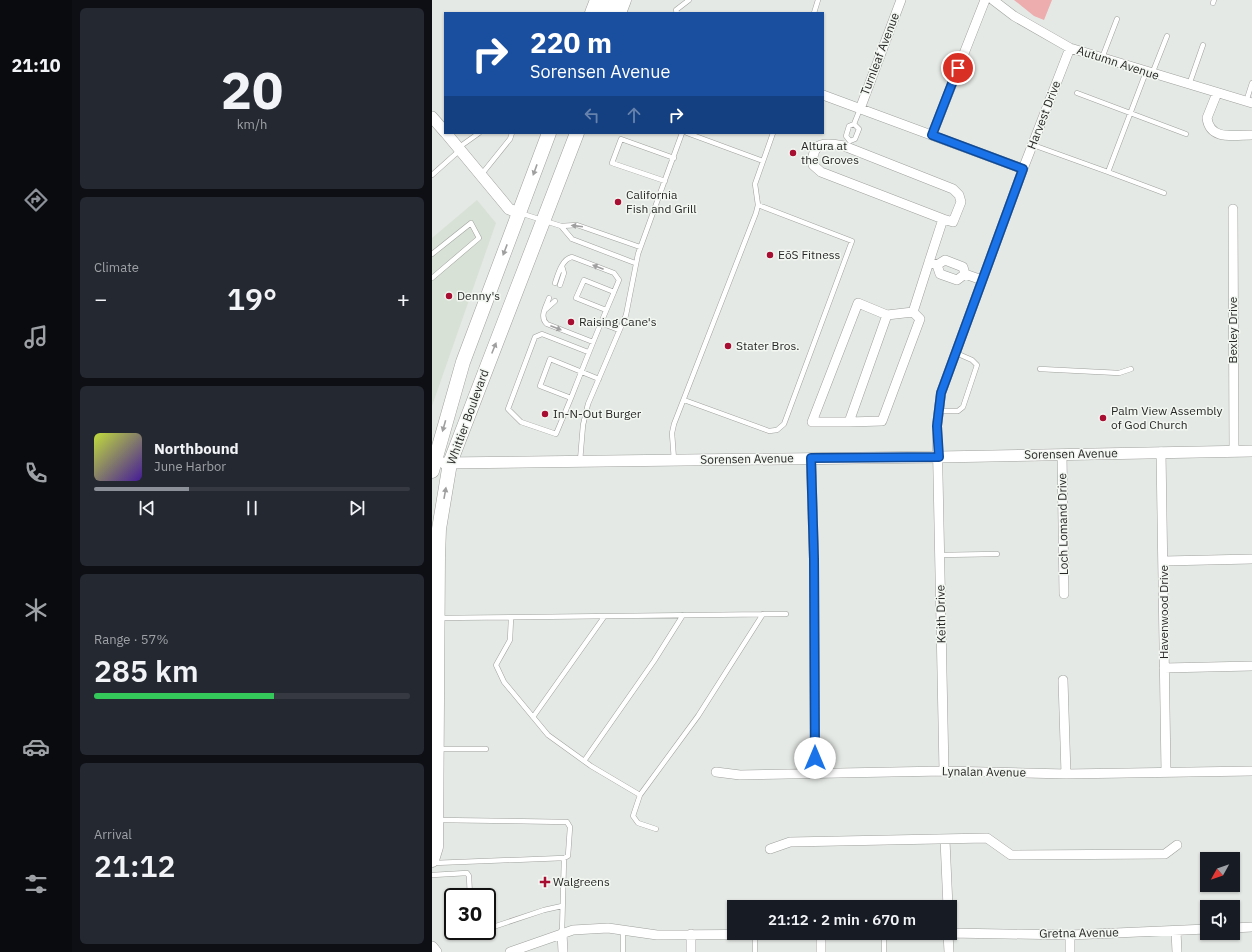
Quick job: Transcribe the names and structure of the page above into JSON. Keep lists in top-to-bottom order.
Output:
{
  "streets": {
    "main road": ["Whittier Boulevard"],
    "street": [
      "Turnleaf Avenue",
      "Autumn Avenue",
      "Harvest Drive",
      "Bexley Drive",
      "Sorensen Avenue",
      "Loch Lomand Drive",
      "Havenwood Drive",
      "Keith Drive",
      "Lynalan Avenue",
      "Gretna Avenue"
    ]
  },
  "crossings": [
    ["Autumn Avenue", "Harvest Drive"],
    ["Harvest Drive", "Sorensen Avenue"],
    ["Harvest Drive", "Keith Drive"],
    ["Bexley Drive", "Sorensen Avenue"],
    ["Whittier Boulevard", "Sorensen Avenue"],
    ["Sorensen Avenue", "Loch Lomand Drive"],
    ["Sorensen Avenue", "Havenwood Drive"],
    ["Sorensen Avenue", "Keith Drive"],
    ["Havenwood Drive", "Lynalan Avenue"],
    ["Keith Drive", "Lynalan Avenue"]
  ],
  "places": {
    "other": [
      "Altura at the Groves",
      "California Fish and Grill",
      "EōS Fitness",
      "Denny's",
      "Raising Cane's",
      "Stater Bros.",
      "In-N-Out Burger",
      "Palm View Assembly of God Church"
    ],
    "health": ["Walgreens"]
  },
  "north": "bottom left",
  "page": {
    "tabs": "21:10",
    "tile": [
      ["20", "km/h"],
      "Climate",
      ["Range · 57%", "285 km"],
      ["Arrival", "21:12"]
    ],
    "turn": ["220 m", "Sorensen Avenue"],
    "heat": ["−", "19°", "+"],
    "song": ["Northbound", "June Harbor"],
    "limit": "30",
    "trip": "21:12 · 2 min · 670 m"
  }
}
